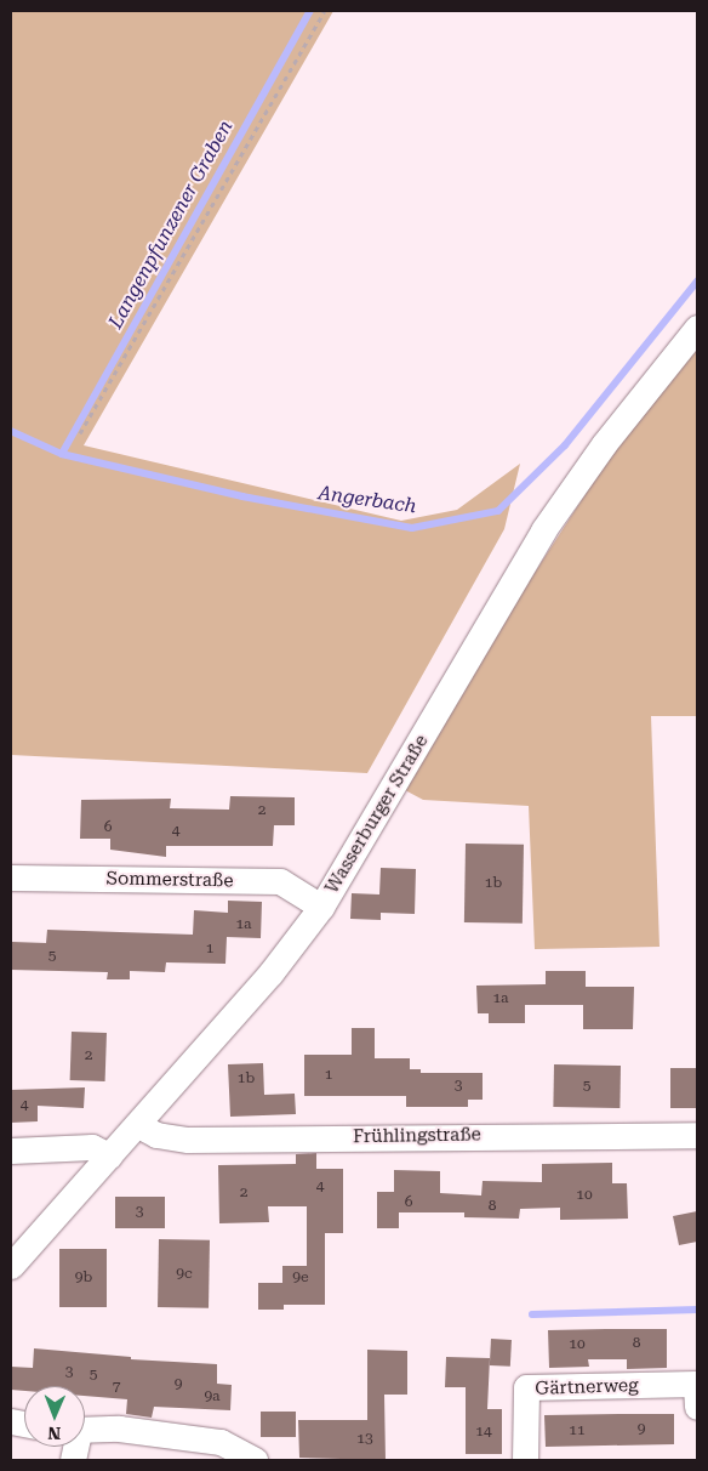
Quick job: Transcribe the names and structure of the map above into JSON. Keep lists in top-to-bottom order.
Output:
{
  "streets": {
    "street": [
      "Wasserburger Straße",
      "Sommerstraße",
      "Frühlingstraße",
      "Gärtnerweg"
    ]
  },
  "crossings": [
    ["Wasserburger Straße", "Sommerstraße"],
    ["Wasserburger Straße", "Frühlingstraße"]
  ],
  "water": ["Langenpfunzener Graben", "Angerbach"],
  "house_numbers": [
    "2",
    "6",
    "4",
    "1b",
    "1a",
    "1",
    "5",
    "1a",
    "2",
    "1",
    "1b",
    "3",
    "5",
    "4",
    "4",
    "2",
    "10",
    "6",
    "8",
    "3",
    "9c",
    "9b",
    "9e",
    "8",
    "10",
    "3",
    "5",
    "9",
    "7",
    "9a",
    "9",
    "11",
    "14",
    "13"
  ],
  "north": "bottom"
}
